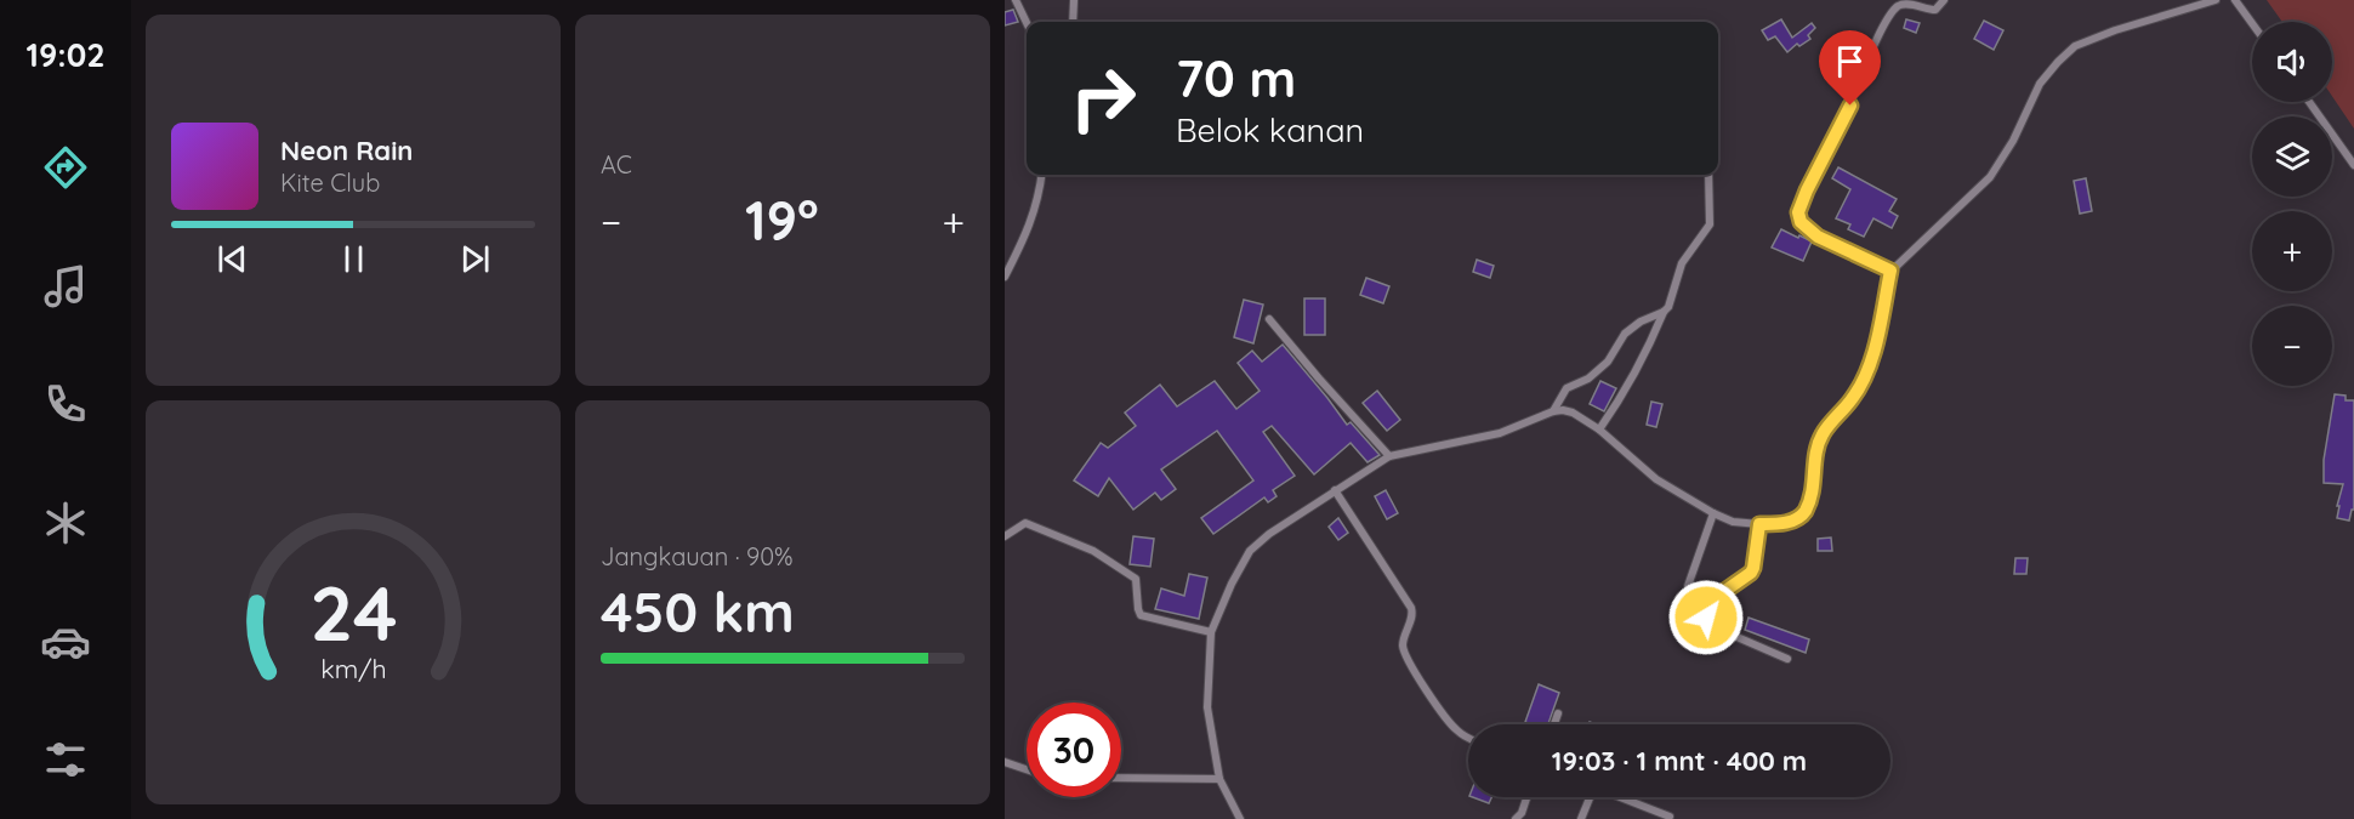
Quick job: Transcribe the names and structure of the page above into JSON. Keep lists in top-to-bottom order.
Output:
{
  "page": {
    "tabs": "19:02",
    "tile": [
      "AC",
      ["Jangkauan · 90%", "450 km"]
    ],
    "map_buttons": ["+", "−"],
    "turn": ["70 m", "Belok kanan"],
    "song": ["Neon Rain", "Kite Club"],
    "heat": ["−", "19°", "+"],
    "limit": "30",
    "trip": "19:03 · 1 mnt · 400 m",
    "gauge": ["24", "km/h"]
  }
}
